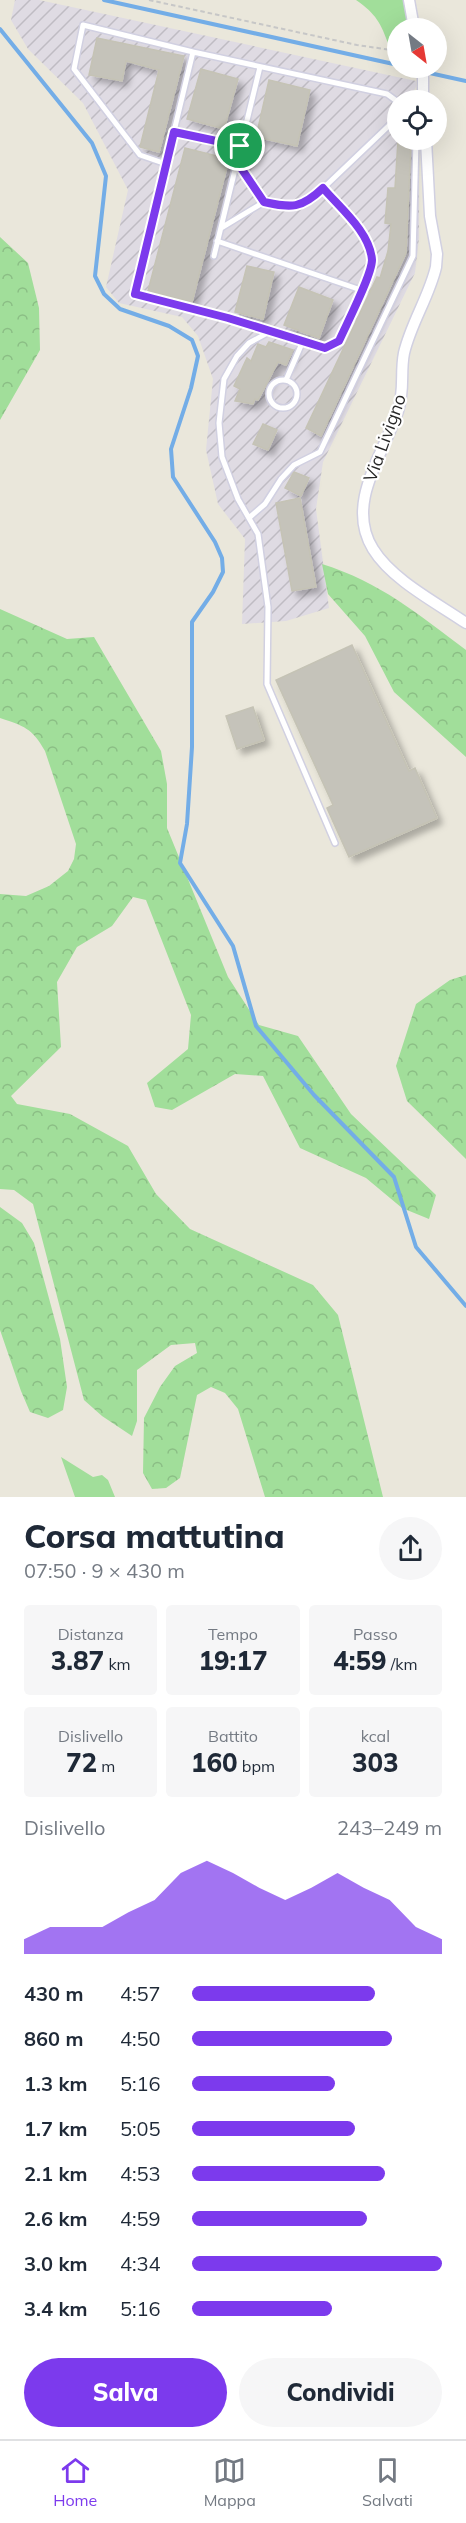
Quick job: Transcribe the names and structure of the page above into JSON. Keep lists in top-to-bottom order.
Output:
{
  "streets": {
    "street": ["Via Livigno"]
  },
  "north": "bottom right",
  "page": {
    "heading": ["Corsa mattutina", "07:50 · 9 × 430 m"],
    "stats": [
      ["Distanza", "3.87 km"],
      ["Tempo", "19:17"],
      ["Passo", "4:59 /km"],
      ["Dislivello", "72 m"],
      ["Battito", "160 bpm"],
      ["kcal", "303"]
    ],
    "chart": ["Dislivello", "243–249 m"],
    "list": [
      {
        "name": "430 m",
        "note": "4:57"
      },
      {
        "name": "860 m",
        "note": "4:50"
      },
      {
        "name": "1.3 km",
        "note": "5:16"
      },
      {
        "name": "1.7 km",
        "note": "5:05"
      },
      {
        "name": "2.1 km",
        "note": "4:53"
      },
      {
        "name": "2.6 km",
        "note": "4:59"
      },
      {
        "name": "3.0 km",
        "note": "4:34"
      },
      {
        "name": "3.4 km",
        "note": "5:16"
      }
    ],
    "buttons": ["Salva", "Condividi"],
    "tabs": ["Home", "Mappa", "Salvati"]
  }
}
